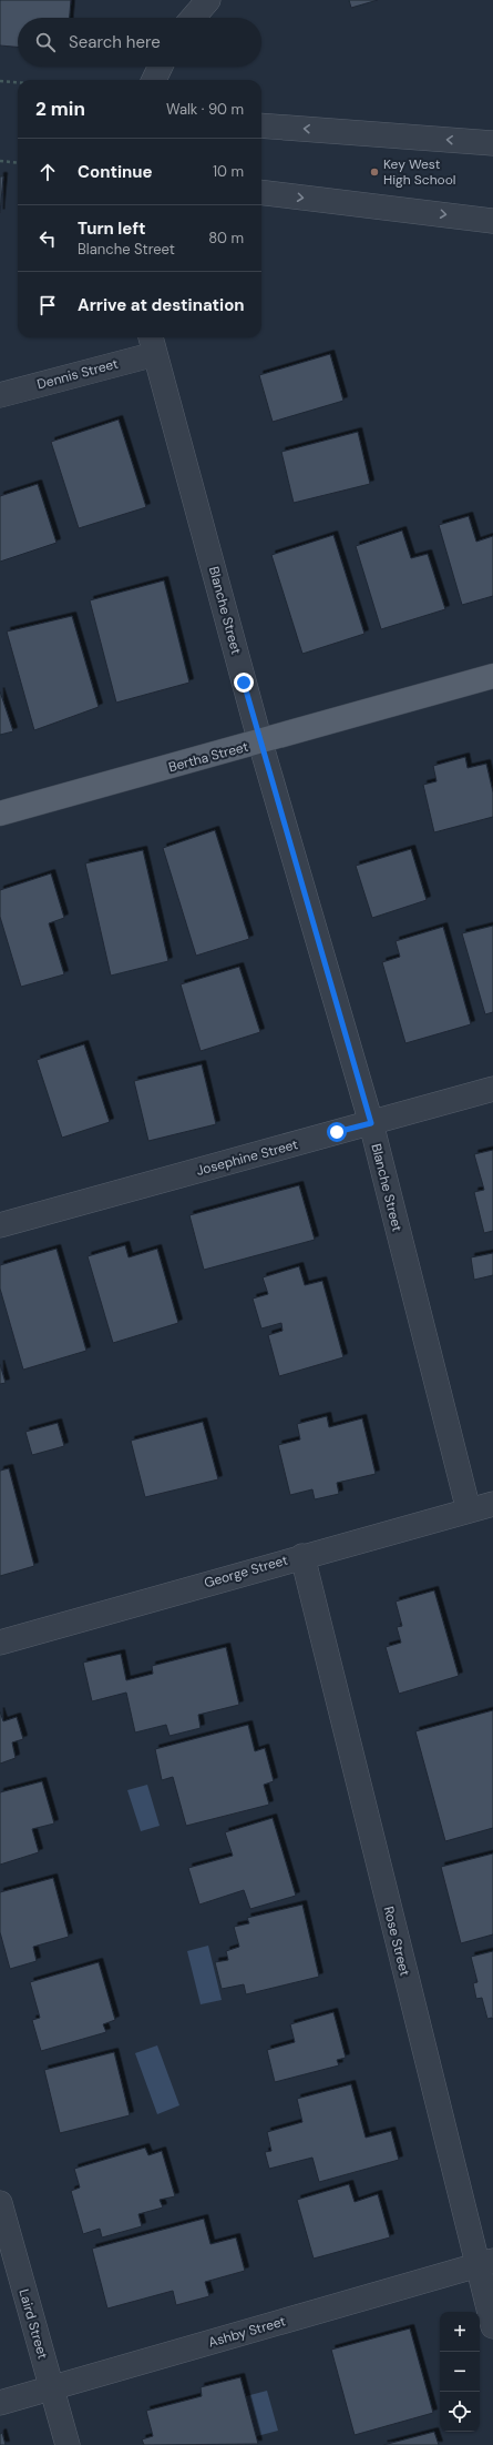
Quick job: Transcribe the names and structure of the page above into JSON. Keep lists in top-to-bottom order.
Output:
{
  "streets": {
    "main road": ["Bertha Street"],
    "street": [
      "Dennis Street",
      "Blanche Street",
      "Josephine Street",
      "George Street",
      "Rose Street",
      "Laird Street",
      "Ashby Street"
    ]
  },
  "crossings": [
    ["Dennis Street", "Blanche Street"],
    ["Blanche Street", "Bertha Street"],
    ["Blanche Street", "Josephine Street"],
    ["Blanche Street", "George Street"],
    ["George Street", "Rose Street"],
    ["Rose Street", "Ashby Street"],
    ["Laird Street", "Ashby Street"]
  ],
  "places": ["Key West High School"],
  "page": {
    "search": "Search here",
    "heading": ["2 min", "Walk · 90 m"],
    "list": [
      ["Continue", "10 m"],
      ["Turn left", "Blanche Street", "80 m"],
      "Arrive at destination"
    ],
    "map_buttons": ["+", "−"]
  }
}
